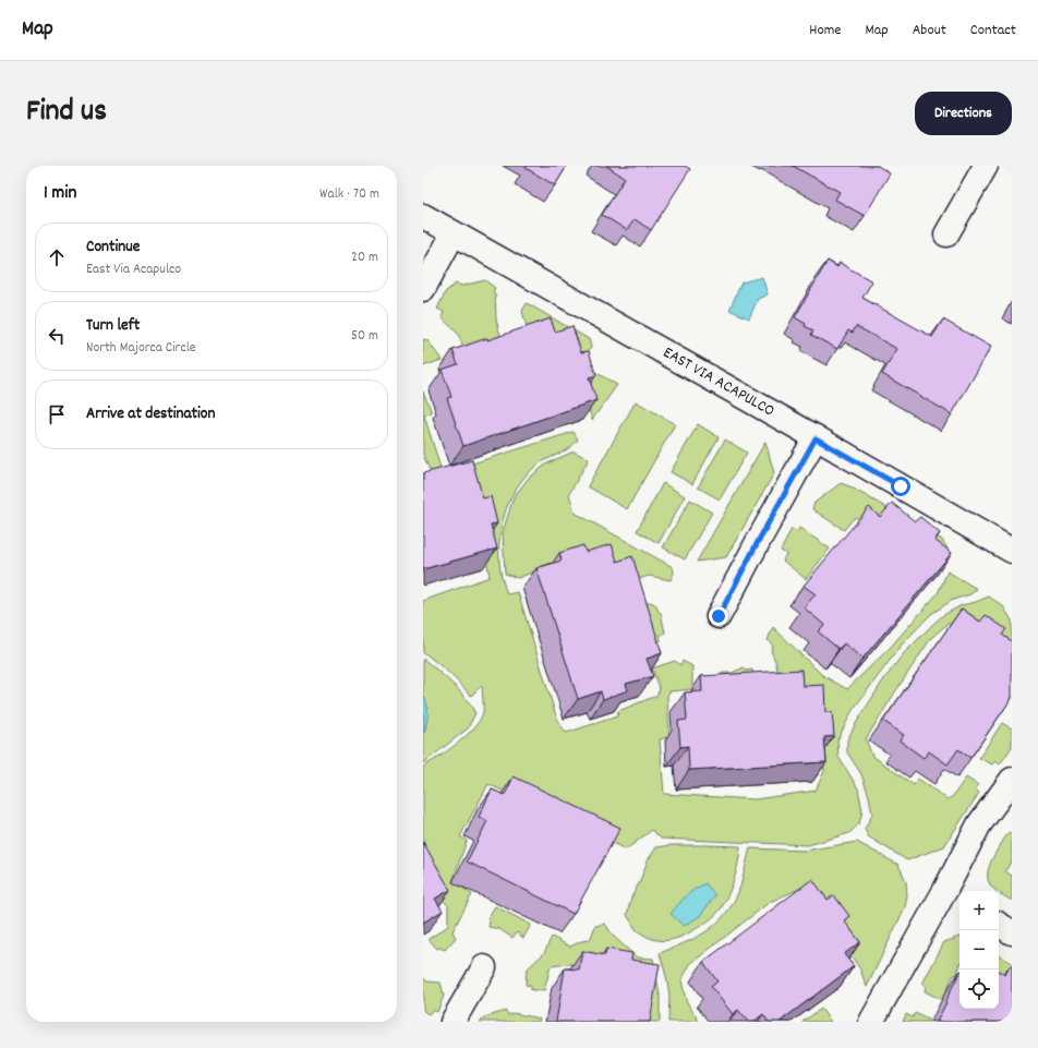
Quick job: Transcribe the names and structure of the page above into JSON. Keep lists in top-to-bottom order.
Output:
{
  "streets": {
    "street": ["EAST VIA ACAPULCO"]
  },
  "page": {
    "header": "Map",
    "nav": [
      "Home",
      "Map",
      "About",
      "Contact"
    ],
    "title": "Find us",
    "buttons": "Directions",
    "heading": ["1 min", "Walk · 70 m"],
    "list": [
      ["Continue", "East Via Acapulco", "20 m"],
      ["Turn left", "North Majorca Circle", "50 m"],
      "Arrive at destination"
    ],
    "map_buttons": ["+", "−"]
  }
}
